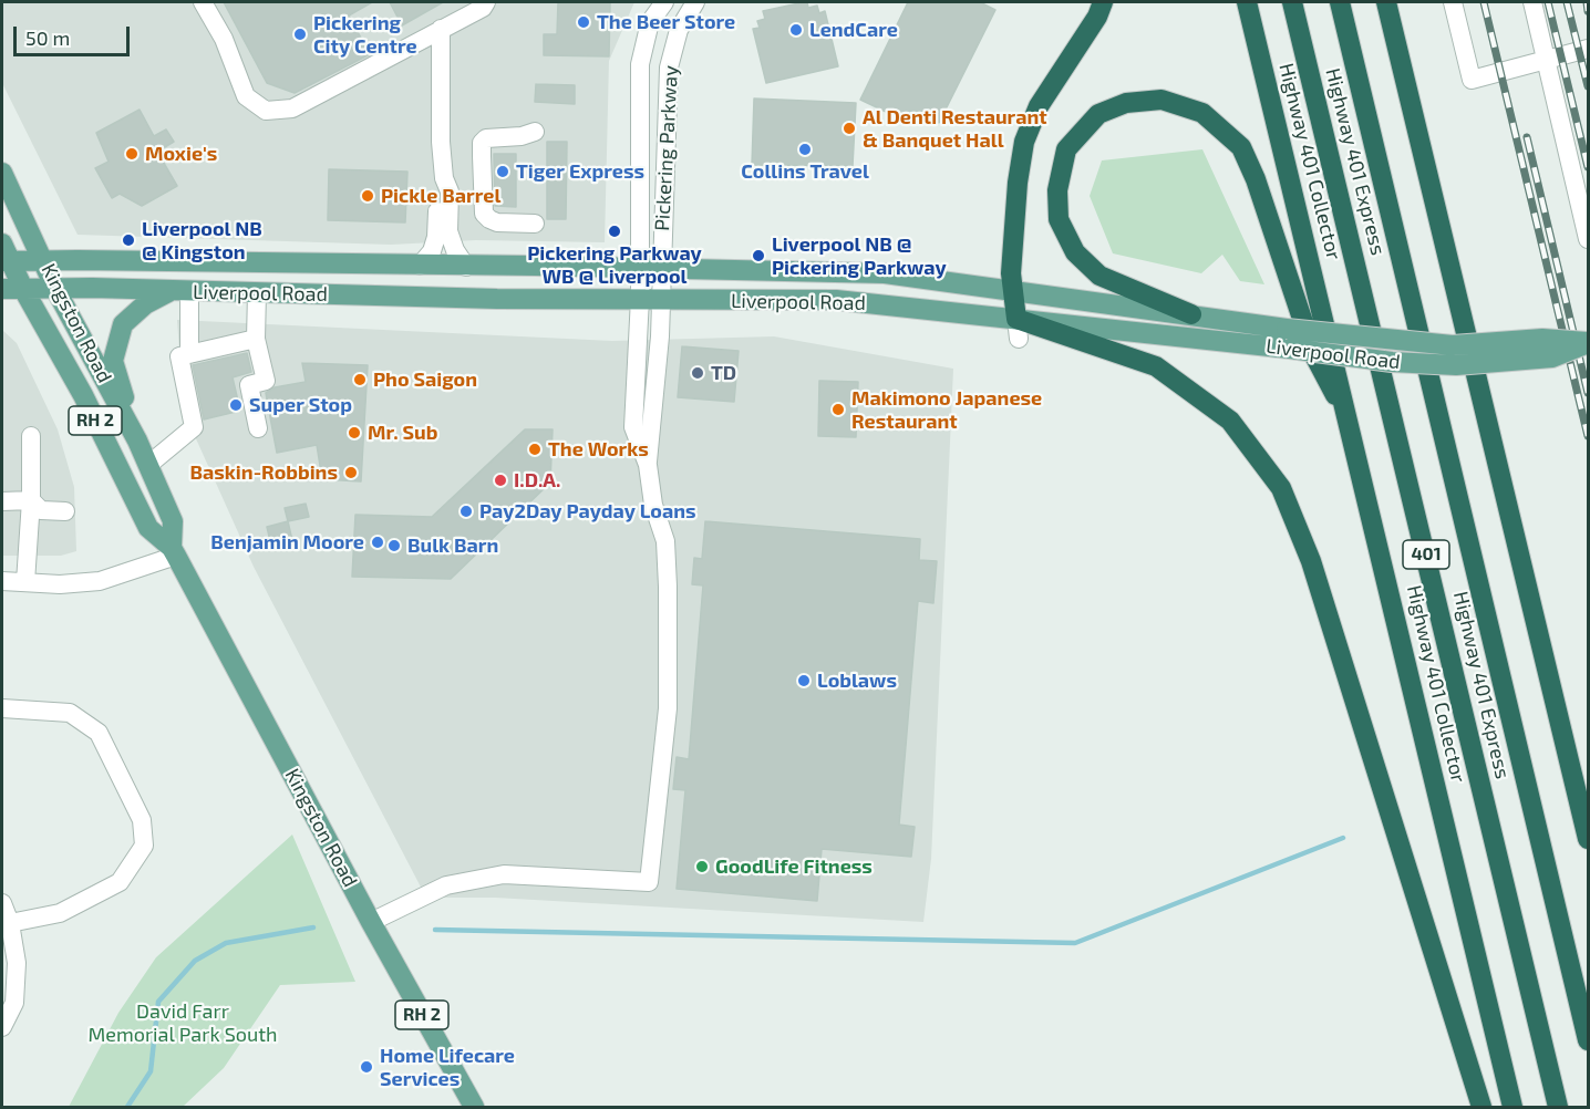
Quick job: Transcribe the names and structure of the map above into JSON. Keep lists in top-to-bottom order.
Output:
{
  "streets": {
    "highway": ["Highway 401 Collector", "Highway 401 Express", "401"],
    "main road": ["Liverpool Road", "Kingston Road", "RH 2"],
    "street": ["Pickering Parkway"]
  },
  "crossings": [
    ["Pickering Parkway", "Liverpool Road"],
    ["Liverpool Road", "Kingston Road"]
  ],
  "parks": ["David Farr Memorial Park South"],
  "places": [
    "The Beer Store",
    "LendCare",
    "Pickering City Centre",
    "Al Denti Restaurant & Banquet Hall",
    "Collins Travel",
    "Moxie's",
    "Tiger Express",
    "Pickle Barrel",
    "Pickering Parkway WB @ Liverpool",
    "Liverpool NB @ Kingston",
    "Liverpool NB @ Pickering Parkway",
    "TD",
    "Pho Saigon",
    "Super Stop",
    "Makimono Japanese Restaurant",
    "Mr. Sub",
    "The Works",
    "Baskin-Robbins",
    "I.D.A.",
    "Pay2Day Payday Loans",
    "Benjamin Moore",
    "Bulk Barn",
    "Loblaws",
    "GoodLife Fitness",
    "Home Lifecare Services"
  ],
  "scale_bar": "50 m"
}
